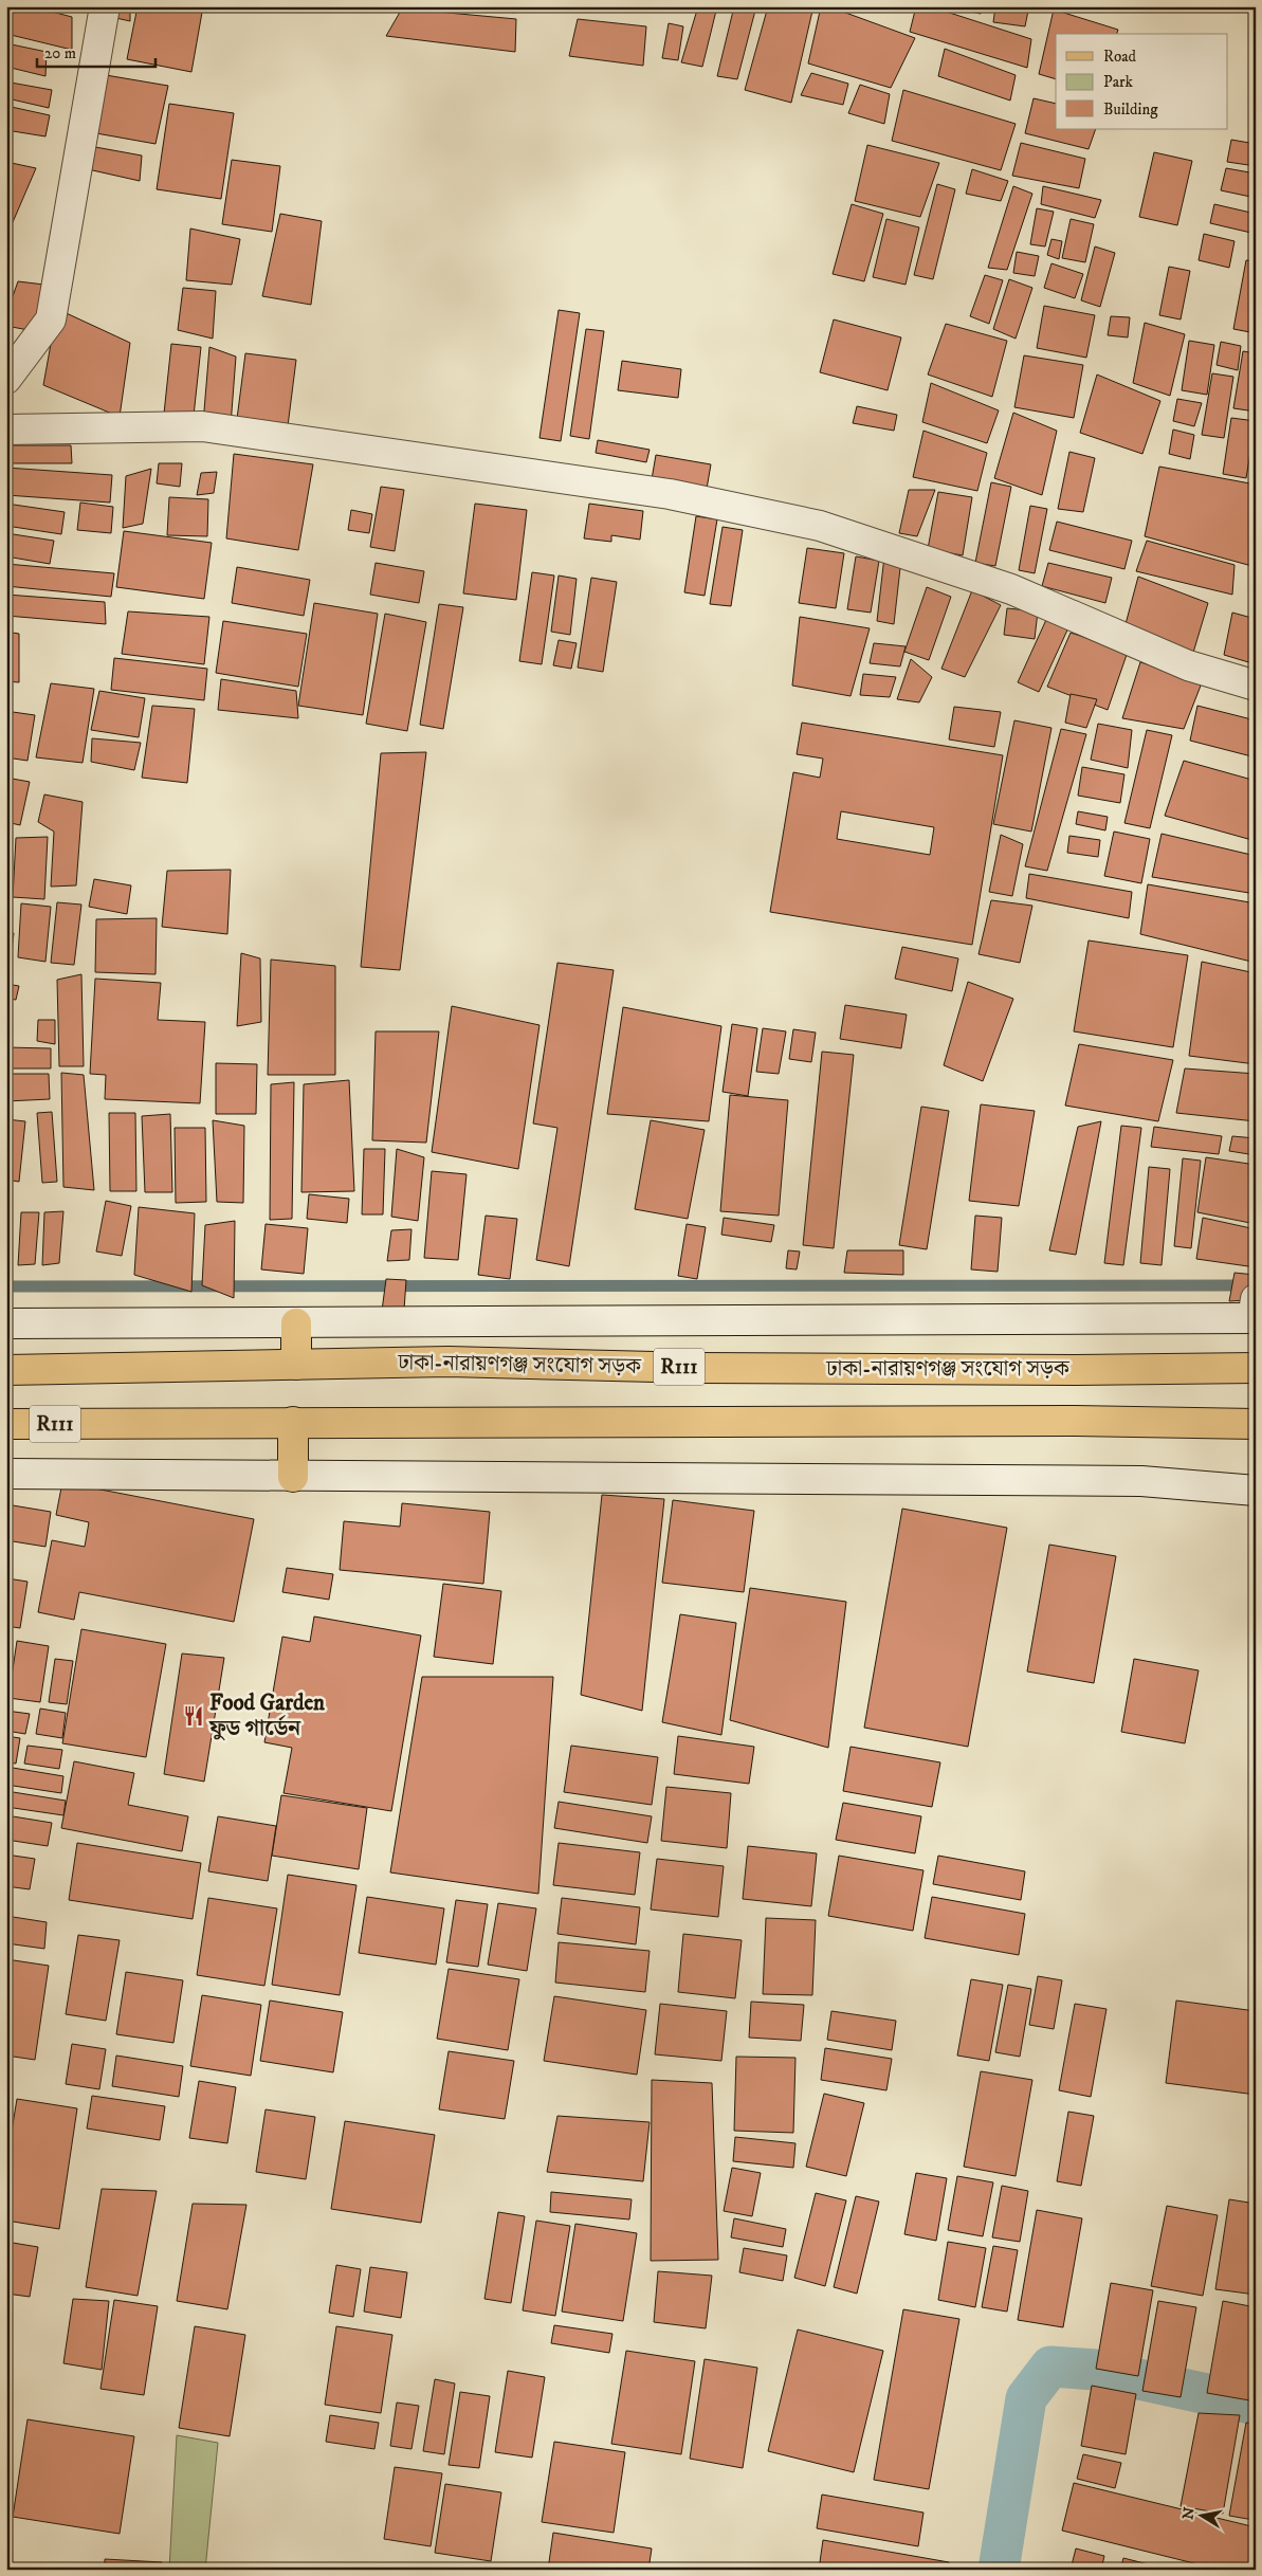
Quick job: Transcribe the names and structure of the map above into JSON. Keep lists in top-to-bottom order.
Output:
{
  "streets": {
    "main road": ["ঢাকা-নারায়ণগঞ্জ সংযোগ সড়ক", "R111"]
  },
  "places": {
    "restaurant": ["Food Garden ফুড গার্ডেন"]
  },
  "legend": ["Road", "Park", "Building"],
  "scale_bar": "20 m",
  "north": "left"
}
